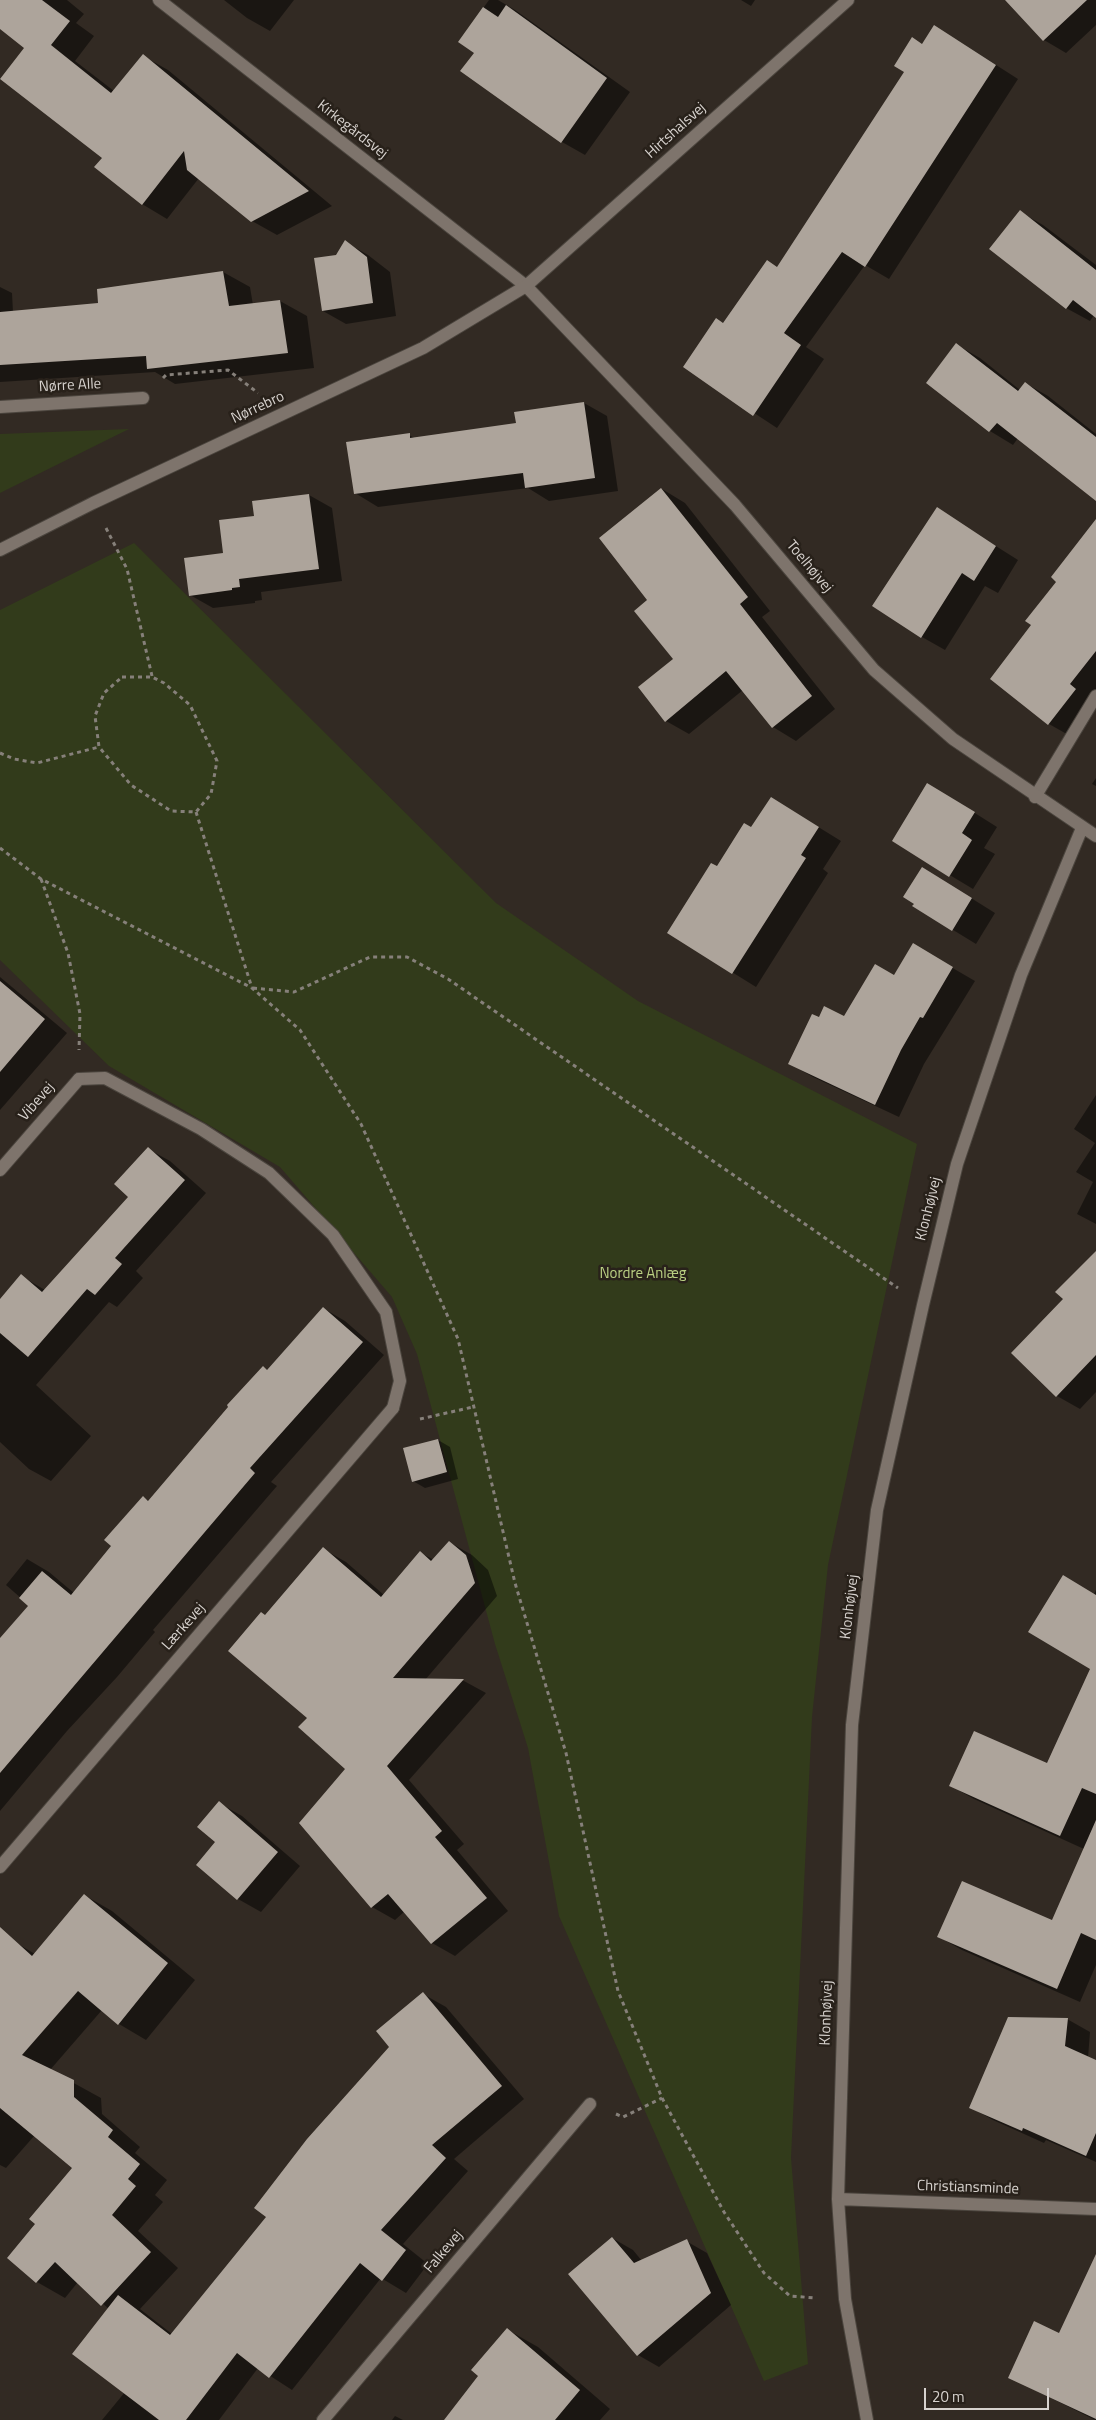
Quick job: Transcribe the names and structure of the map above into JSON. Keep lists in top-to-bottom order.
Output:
{
  "streets": {
    "street": [
      "Kirkegårdsvej",
      "Hirtshalsvej",
      "Nørre Alle",
      "Nørrebro",
      "Toelhøjvej",
      "Vibevej",
      "Klonhøjvej",
      "Lærkevej",
      "Christiansminde",
      "Falkevej"
    ]
  },
  "crossings": [
    ["Kirkegårdsvej", "Hirtshalsvej"],
    ["Kirkegårdsvej", "Nørrebro"],
    ["Kirkegårdsvej", "Toelhøjvej"],
    ["Hirtshalsvej", "Nørrebro"],
    ["Hirtshalsvej", "Toelhøjvej"],
    ["Nørrebro", "Toelhøjvej"],
    ["Toelhøjvej", "Klonhøjvej"],
    ["Klonhøjvej", "Christiansminde"]
  ],
  "parks": ["Nordre Anlæg"],
  "scale_bar": "20 m"
}
